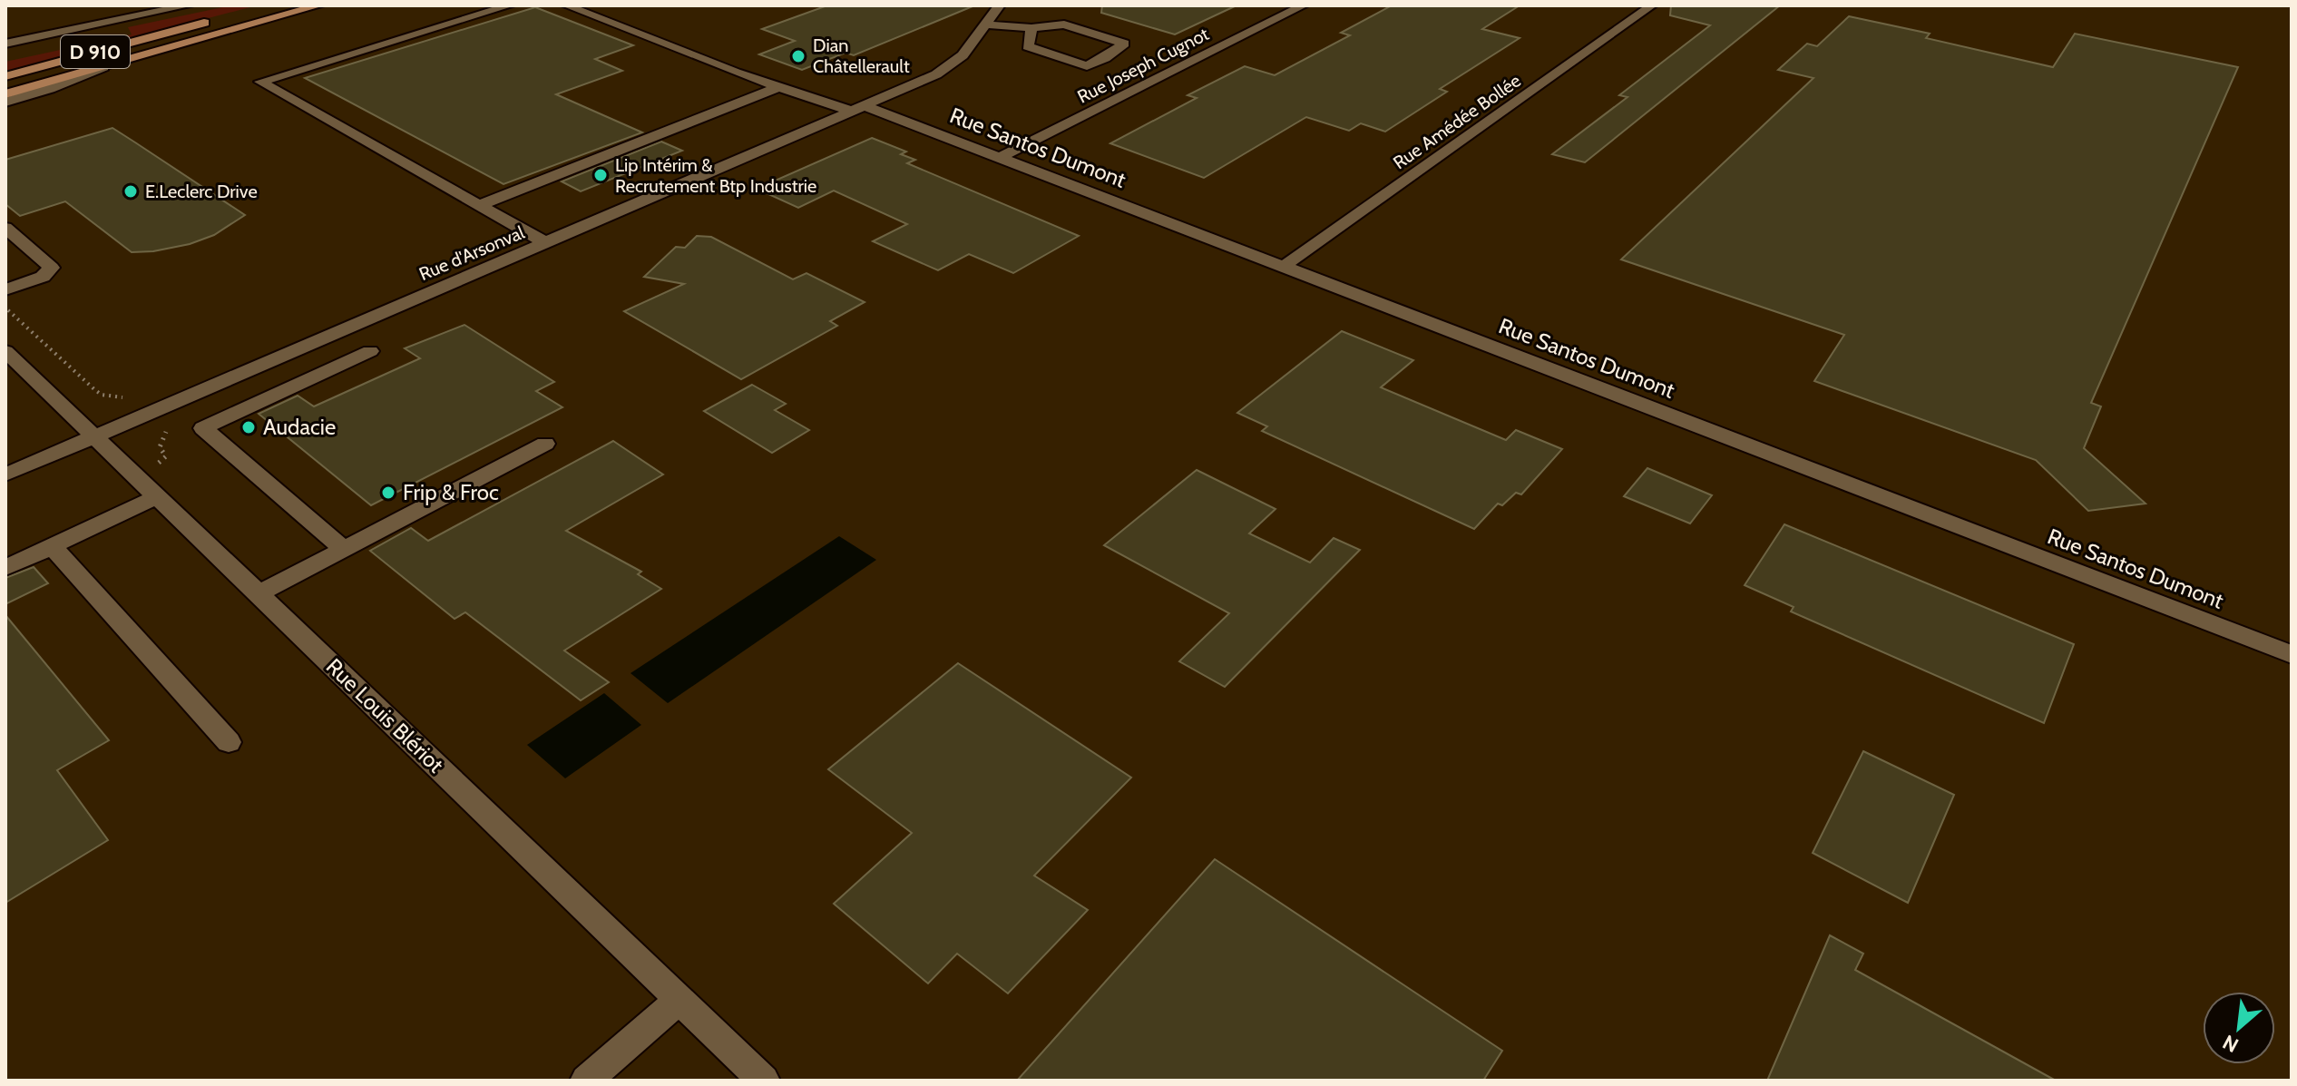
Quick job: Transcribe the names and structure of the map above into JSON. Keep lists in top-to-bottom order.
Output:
{
  "streets": {
    "main road": ["D 910"],
    "street": [
      "Rue Joseph Cugnot",
      "Rue Amédée Bollée",
      "Rue Santos Dumont",
      "Rue d'Arsonval",
      "Rue Louis Blériot"
    ]
  },
  "crossings": [
    ["Rue Joseph Cugnot", "Rue Santos Dumont"],
    ["Rue Amédée Bollée", "Rue Santos Dumont"],
    ["Rue Santos Dumont", "Rue d'Arsonval"],
    ["Rue d'Arsonval", "Rue Louis Blériot"]
  ],
  "places": [
    "Dian Châtellerault",
    "Lip Intérim & Recrutement Btp Industrie",
    "E.Leclerc Drive",
    "Audacie",
    "Frip & Froc"
  ],
  "north": "bottom left"
}
